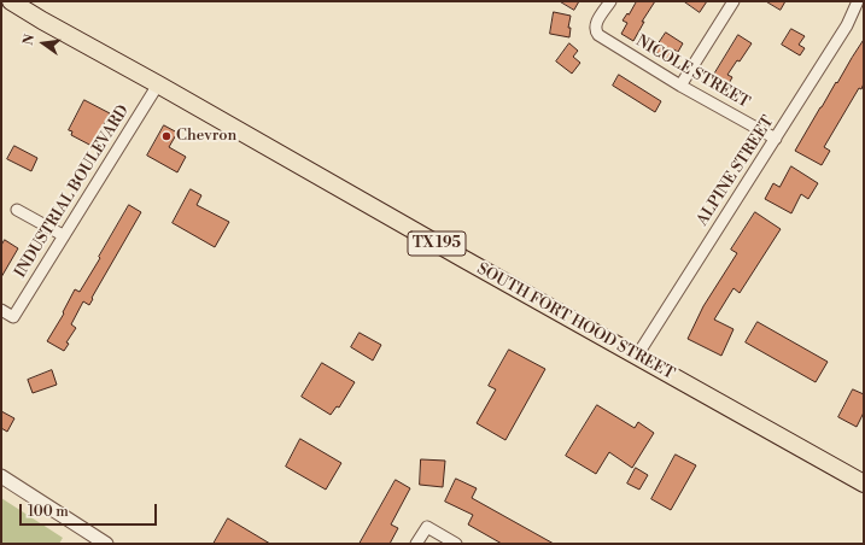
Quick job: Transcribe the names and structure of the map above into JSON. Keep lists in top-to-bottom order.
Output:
{
  "streets": {
    "highway": ["TX 195", "SOUTH FORT HOOD STREET"],
    "street": ["NICOLE STREET", "ALPINE STREET", "INDUSTRIAL BOULEVARD"]
  },
  "crossings": [
    ["NICOLE STREET", "ALPINE STREET"],
    ["ALPINE STREET", "SOUTH FORT HOOD STREET"],
    ["INDUSTRIAL BOULEVARD", "SOUTH FORT HOOD STREET"]
  ],
  "places": ["Chevron"],
  "scale_bar": "100 m",
  "north": "left"
}
